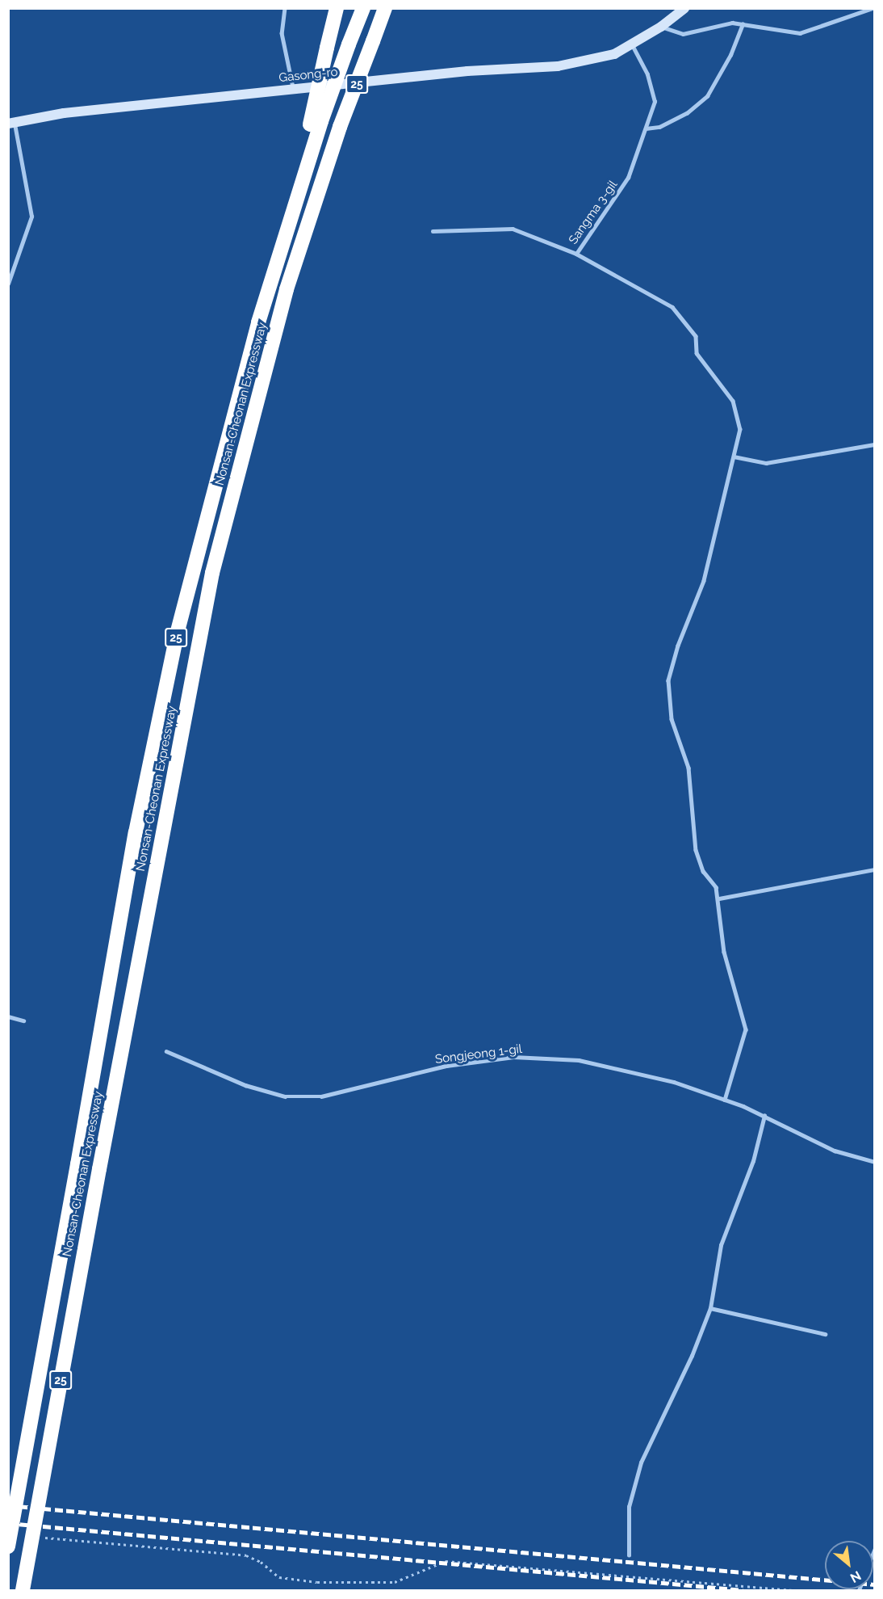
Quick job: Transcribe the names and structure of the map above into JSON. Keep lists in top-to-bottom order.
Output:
{
  "streets": {
    "highway": ["25", "Nonsan-Cheonan Expressway"],
    "street": ["Gasong-ro"],
    "lane": ["Sangma 3-gil", "Songjeong 1-gil"]
  },
  "crossings": [
    ["Gasong-ro", "Sangma 3-gil"]
  ],
  "north": "bottom right"
}
